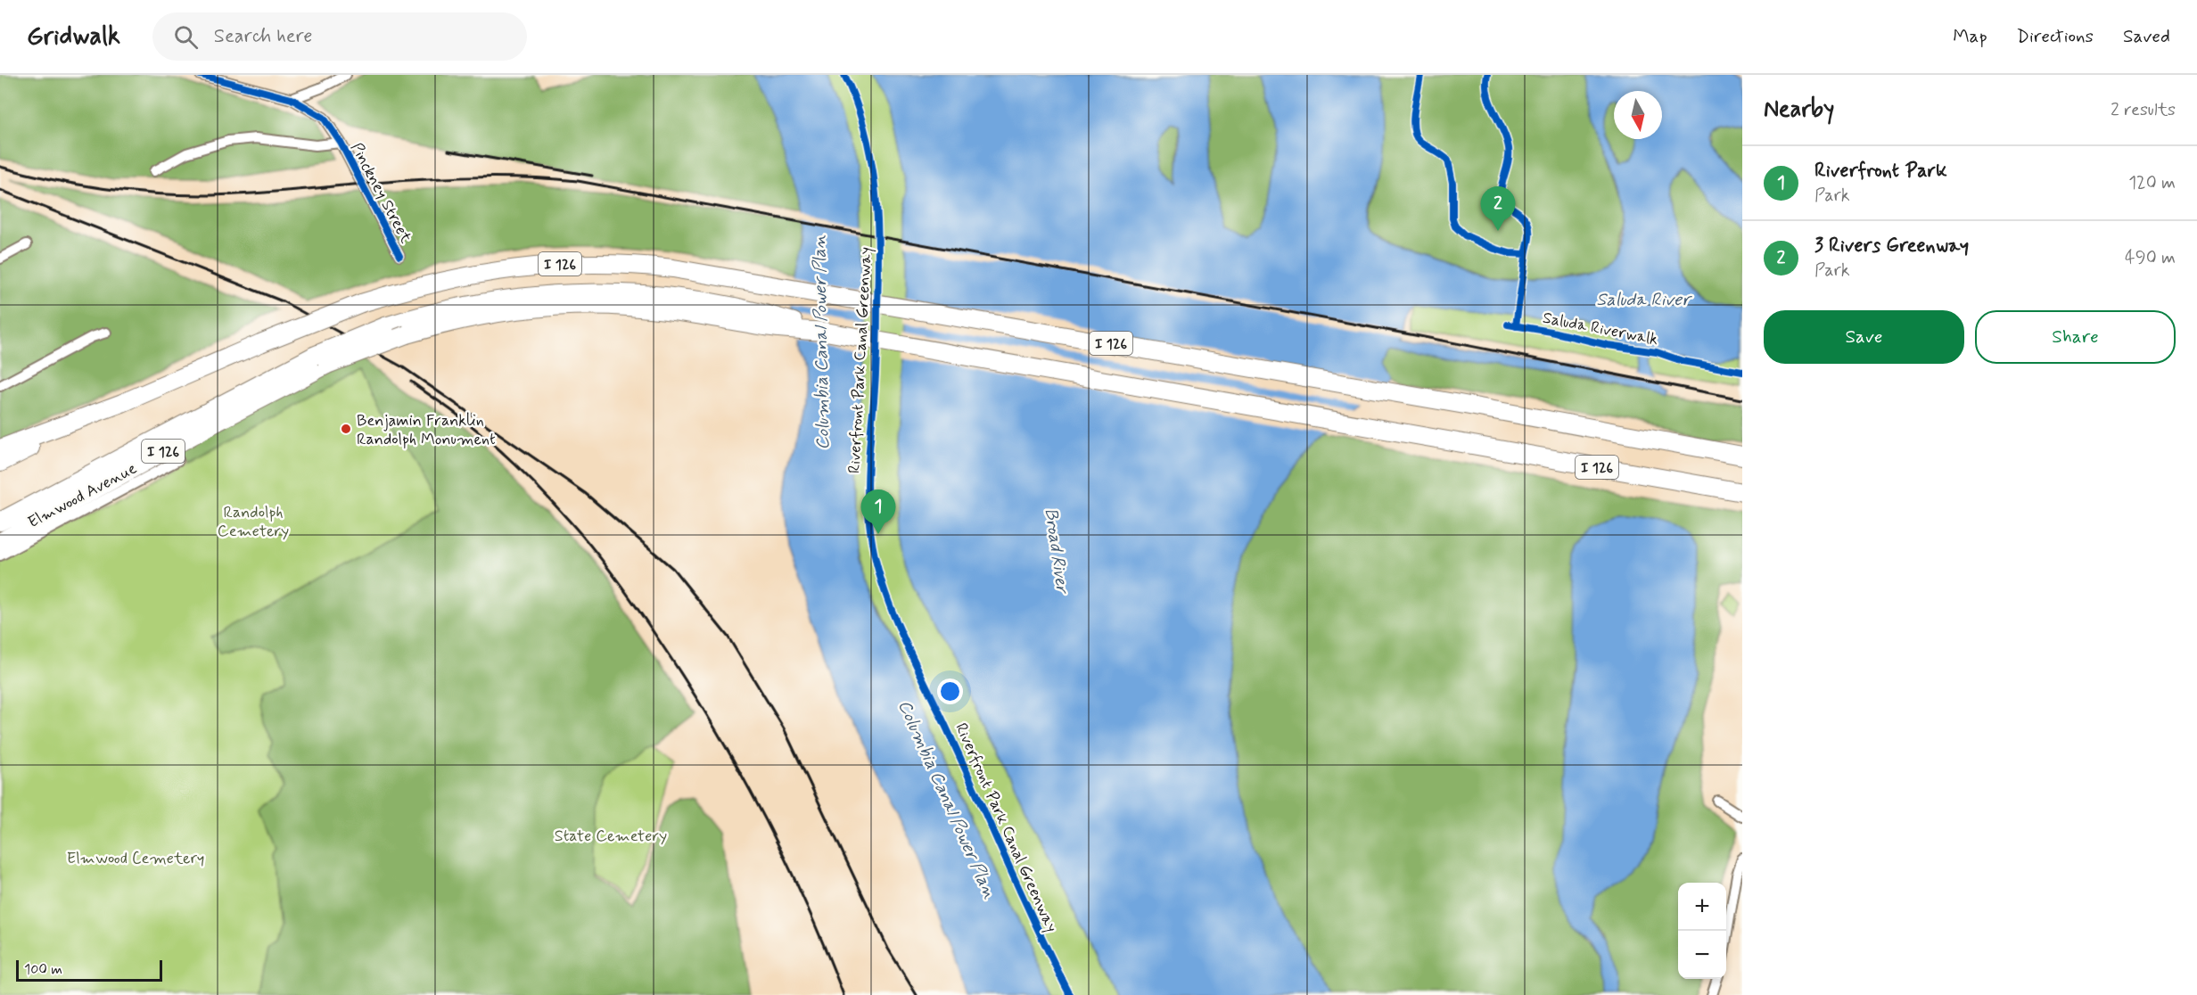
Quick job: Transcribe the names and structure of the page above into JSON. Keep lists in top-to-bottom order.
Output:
{
  "streets": {
    "highway": ["I 126"],
    "street": ["Pinckney Street", "Elmwood Avenue"],
    "cycle path": ["Saluda Riverwalk", "Riverfront Park Canal Greenway"]
  },
  "water": ["Saluda River", "Columbia Canal Power Plan", "Broad River"],
  "parks": ["Randolph Cemetery", "State Cemetery", "Elmwood Cemetery"],
  "places": ["Benjamin Franklin Randolph Monument"],
  "scale_bar": "100 m",
  "north": "bottom",
  "page": {
    "header": "Gridwalk",
    "search": "Search here",
    "nav": ["Map", "Directions", "Saved"],
    "heading": ["Nearby", "2 results"],
    "list": [
      {
        "mark": "1",
        "name": "Riverfront Park",
        "note": "Park",
        "value": "120 m"
      },
      {
        "mark": "2",
        "name": "3 Rivers Greenway",
        "note": "Park",
        "value": "490 m"
      }
    ],
    "pins": ["2", "1"],
    "buttons": ["Save", "Share"],
    "map_buttons": ["+", "−"],
    "scale": "100 m"
  }
}
